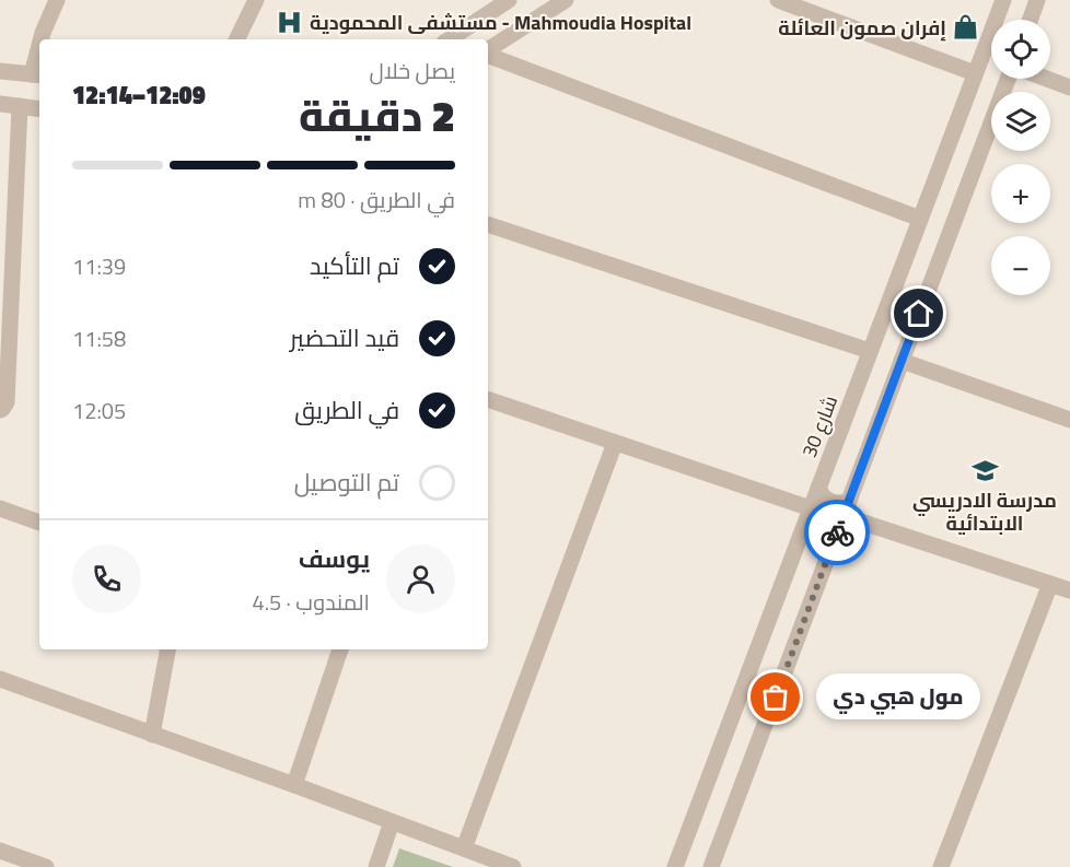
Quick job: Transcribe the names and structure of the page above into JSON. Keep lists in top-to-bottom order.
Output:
{
  "streets": {
    "street": ["شارع 30"]
  },
  "places": {
    "hospital": ["مستشفى المحمودية - Mahmoudia Hospital"],
    "shop": ["إفران صمون العائلة"],
    "school or university": ["مدرسة الادريسي الابتدائية"],
    "other": ["مول هبي دي"]
  },
  "page": {
    "map_buttons": ["+", "−"],
    "heading": ["2 دقيقة", "يصل خلال", "12:09–12:14"],
    "panel": ["يوسف", "المندوب · 4.5"],
    "bar": "في الطريق · 80 m",
    "list": [
      ["تم التأكيد", "11:39"],
      ["قيد التحضير", "11:58"],
      ["في الطريق", "12:05"],
      "تم التوصيل"
    ],
    "bubble": "مول هبي دي"
  }
}
